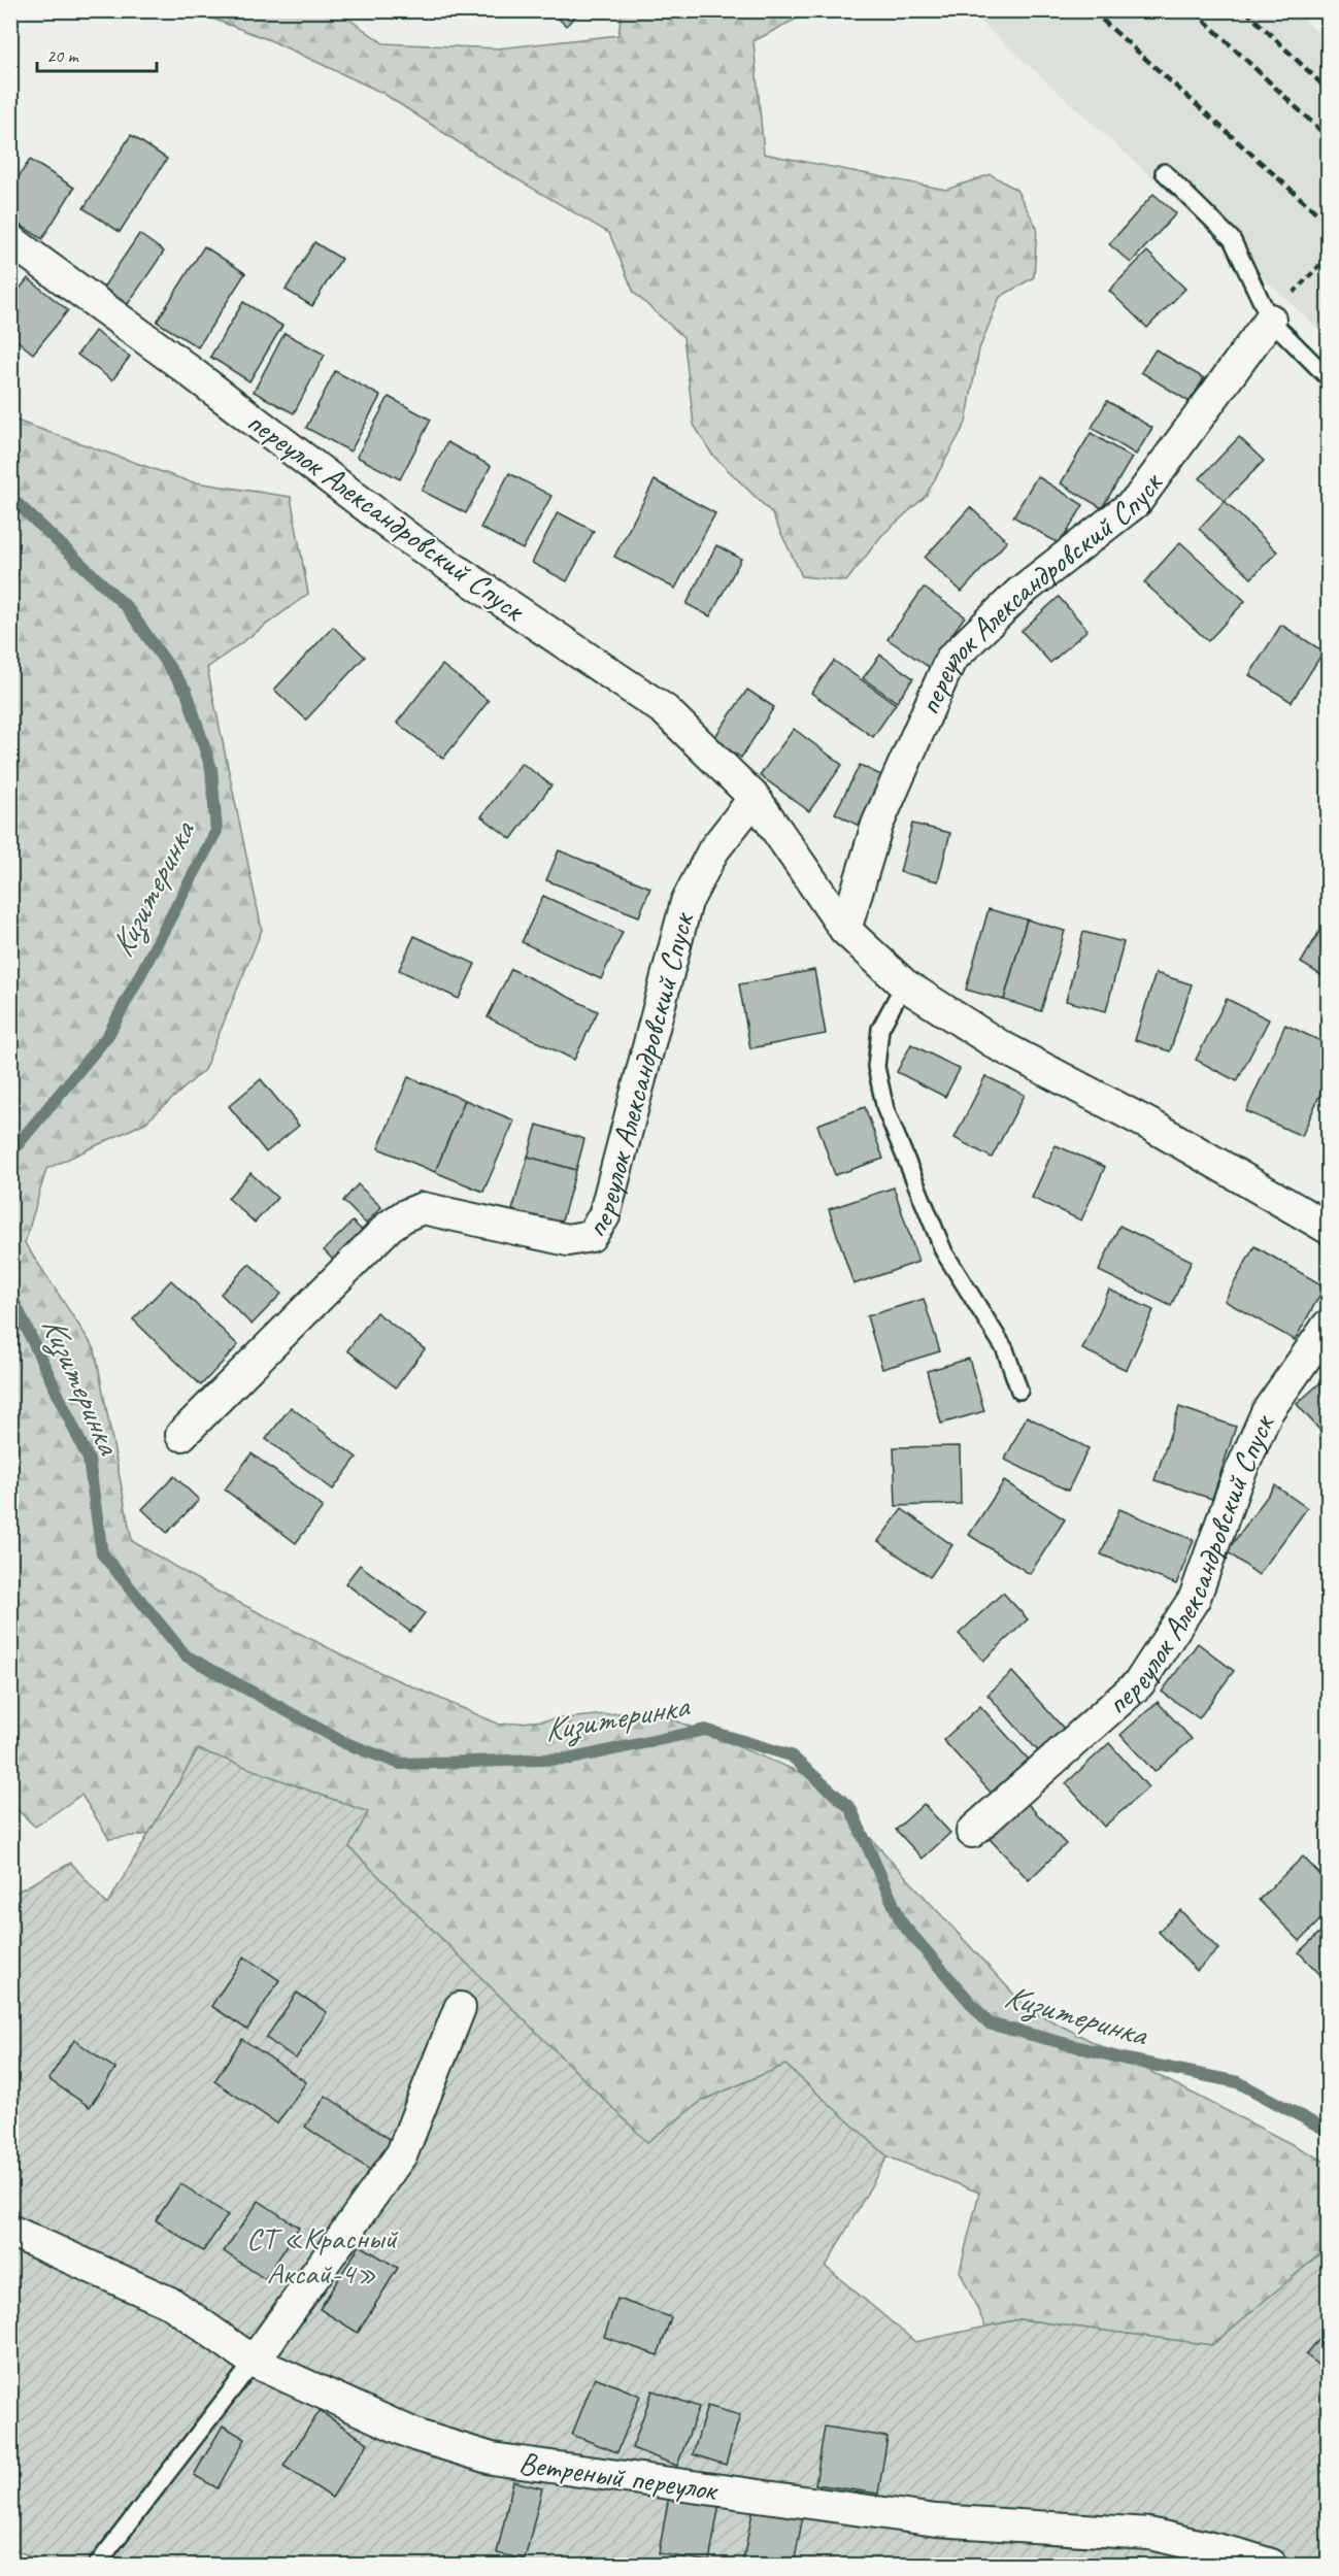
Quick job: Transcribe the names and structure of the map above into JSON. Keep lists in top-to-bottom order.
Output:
{
  "streets": {
    "street": ["переулок Александровский Спуск", "Ветреный переулок"]
  },
  "water": ["Кизитеринка"],
  "parks": ["СТ «Красный Аксай-4»"],
  "scale_bar": "20 m"
}
